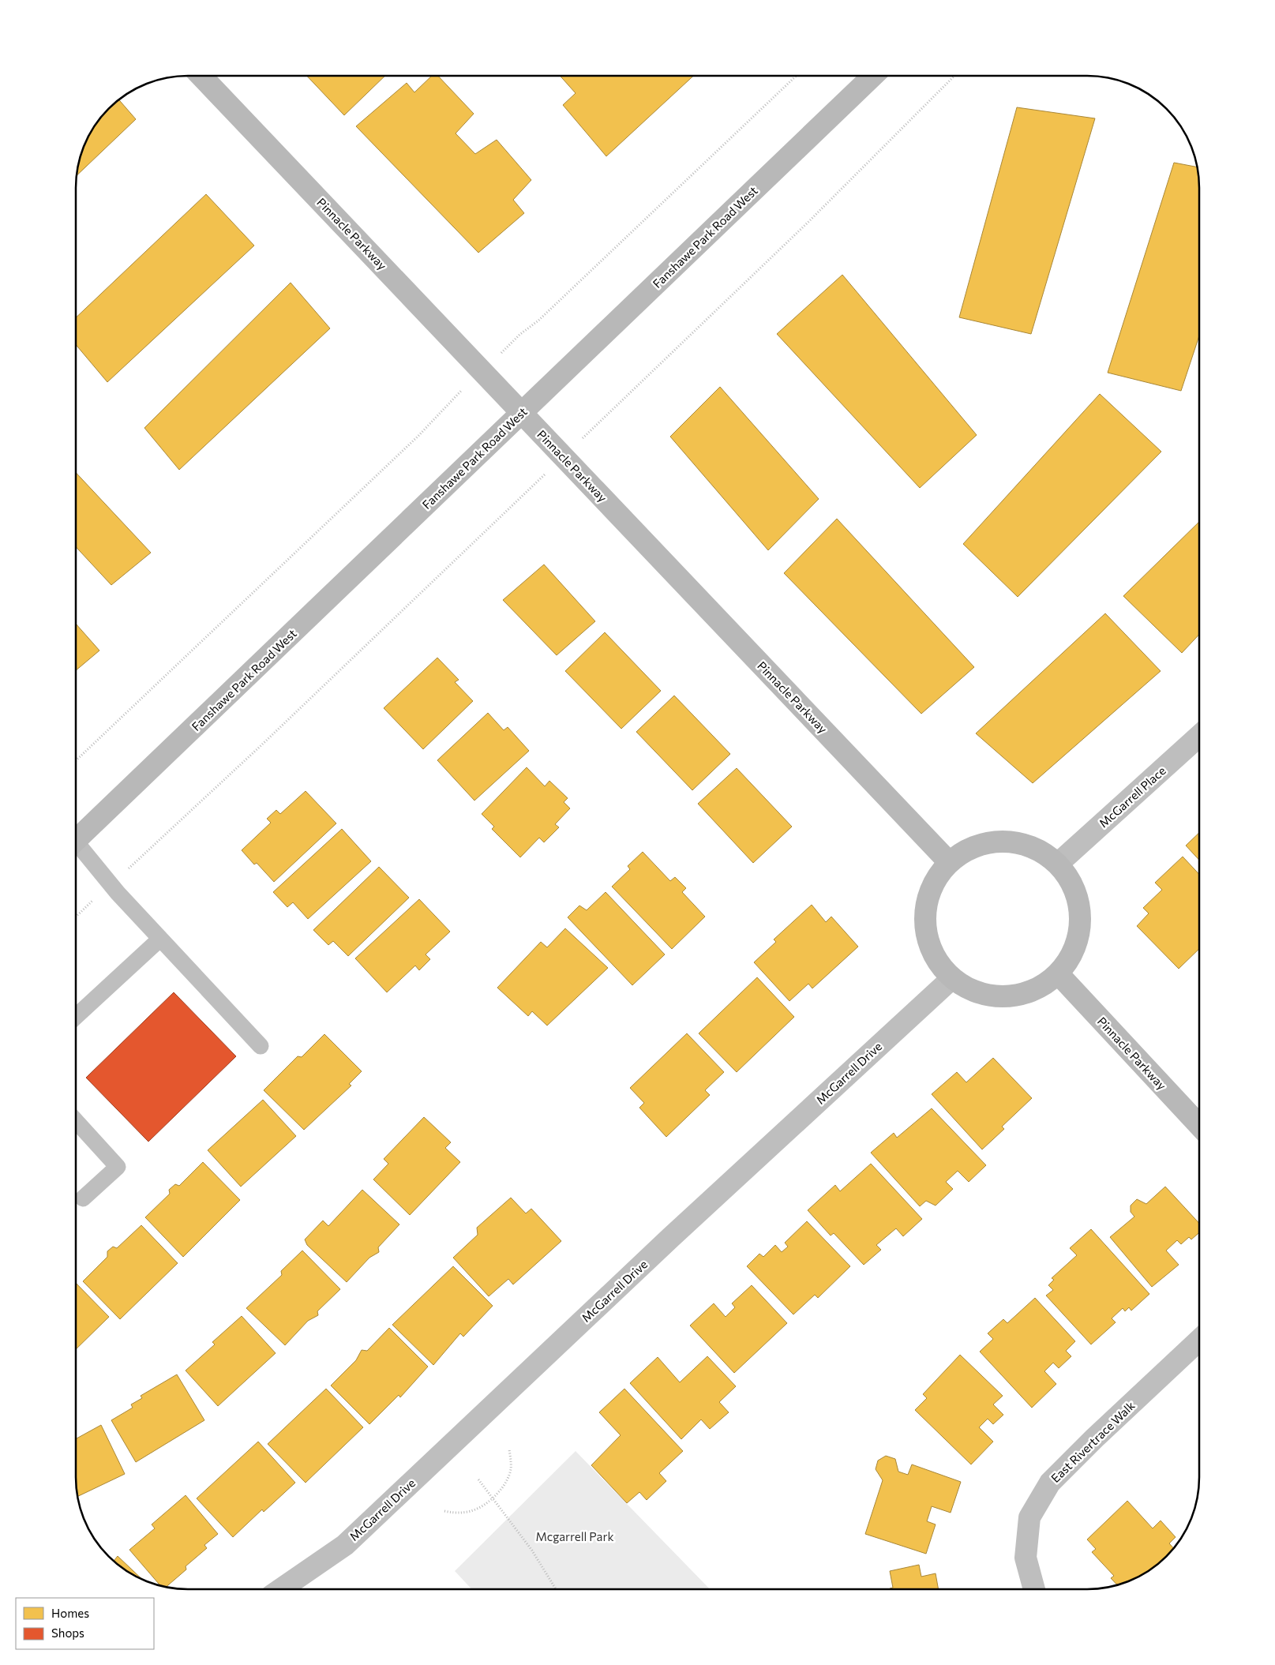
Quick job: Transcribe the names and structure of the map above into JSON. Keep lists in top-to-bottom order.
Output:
{
  "streets": {
    "street": [
      "Pinnacle Parkway",
      "Fanshawe Park Road West",
      "McGarrell Place",
      "McGarrell Drive",
      "East Rivertrace Walk"
    ]
  },
  "crossings": [
    ["Pinnacle Parkway", "Fanshawe Park Road West"]
  ],
  "parks": ["Mcgarrell Park"],
  "legend": ["Homes", "Shops"]
}
